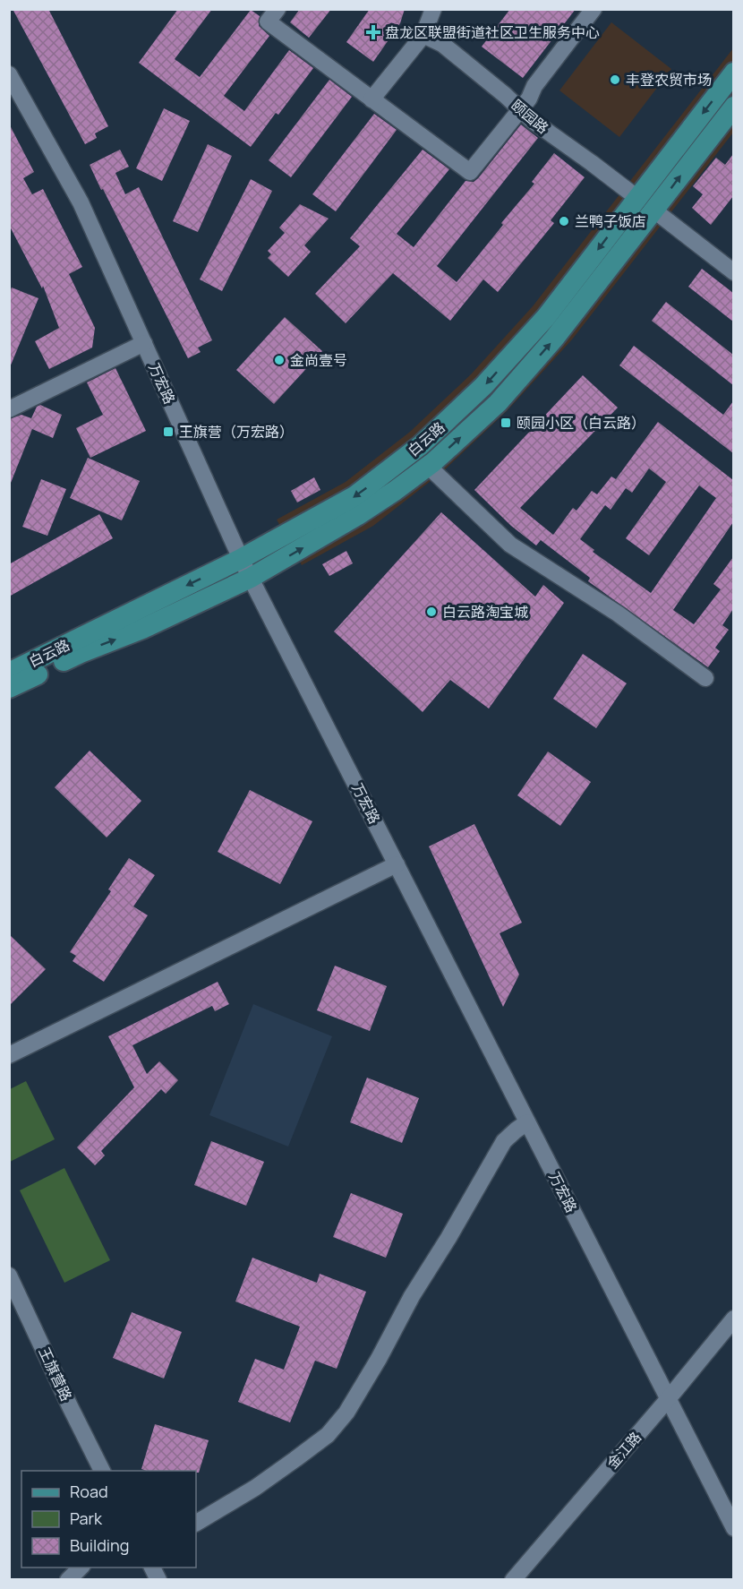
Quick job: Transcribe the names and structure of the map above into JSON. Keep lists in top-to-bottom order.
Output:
{
  "streets": {
    "main road": ["白云路"],
    "street": [
      "颐园路",
      "万宏路",
      "王旗营路",
      "金江路"
    ]
  },
  "crossings": [
    ["颐园路", "白云路"],
    ["万宏路", "白云路"],
    ["万宏路", "金江路"]
  ],
  "places": {
    "health": ["盘龙区联盟街道社区卫生服务中心"],
    "other": [
      "丰登农贸市场",
      "兰鸭子饭店",
      "金尚壹号",
      "白云路淘宝城"
    ],
    "transit": ["颐园小区（白云路）", "王旗营（万宏路）"]
  },
  "legend": ["Road", "Park", "Building"]
}
